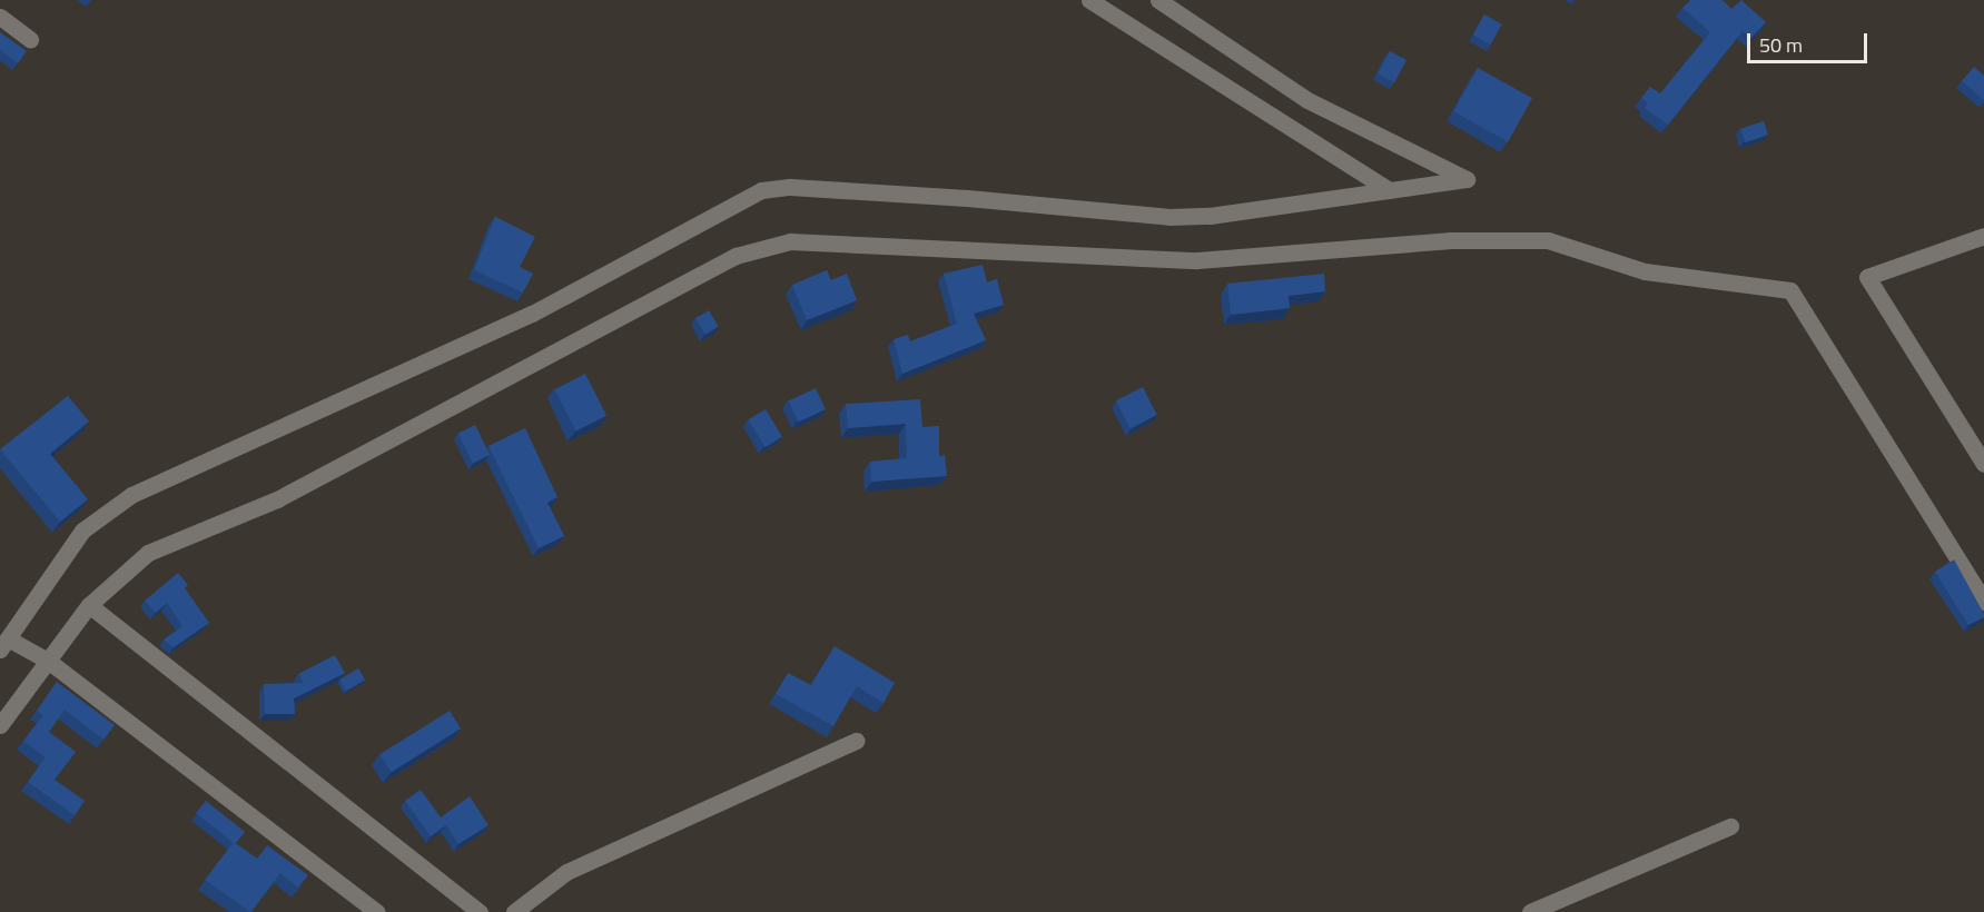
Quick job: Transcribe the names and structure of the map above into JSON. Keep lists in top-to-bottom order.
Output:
{
  "scale_bar": "50 m"
}
